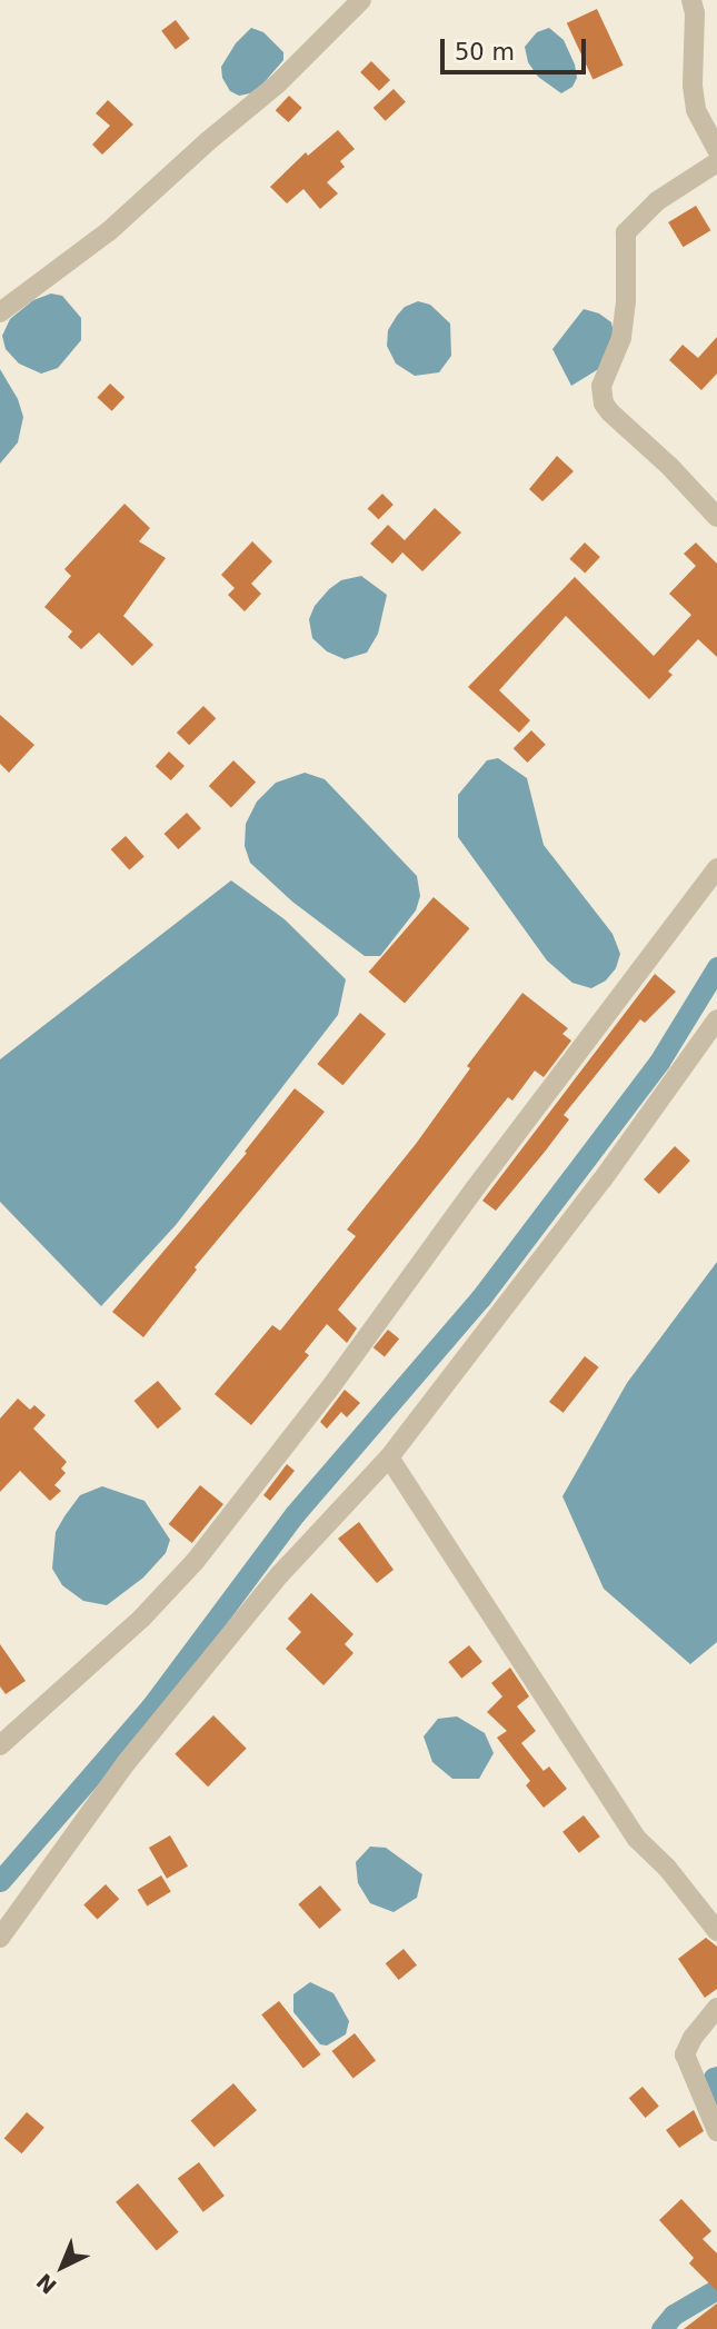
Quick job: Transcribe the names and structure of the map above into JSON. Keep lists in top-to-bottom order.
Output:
{
  "scale_bar": "50 m",
  "north": "bottom left"
}
